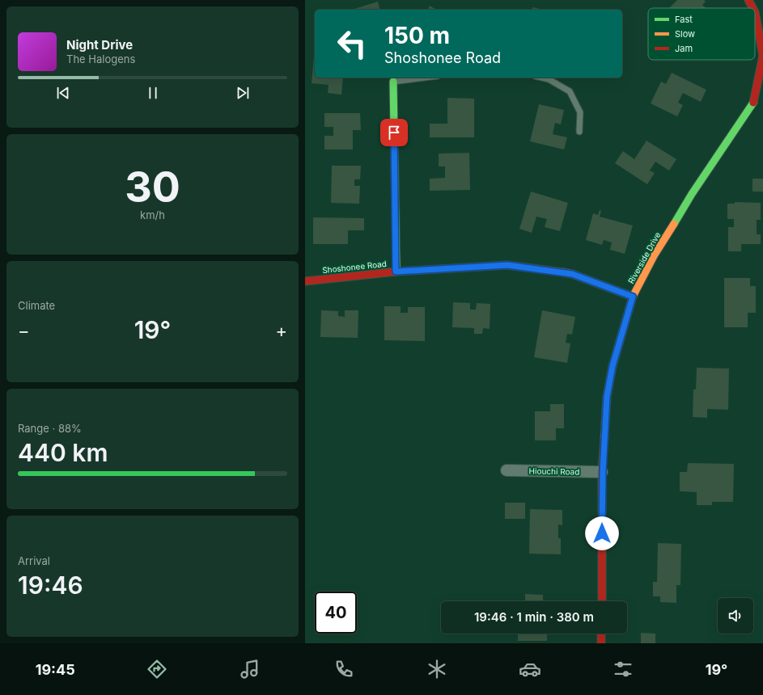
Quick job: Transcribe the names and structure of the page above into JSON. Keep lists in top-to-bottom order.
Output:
{
  "streets": {
    "street": ["Riverside Drive", "Shoshonee Road", "Hiouchi Road"]
  },
  "crossings": [
    ["Riverside Drive", "Shoshonee Road"],
    ["Riverside Drive", "Hiouchi Road"]
  ],
  "legend": ["Fast", "Slow", "Jam"],
  "page": {
    "turn": ["150 m", "Shoshonee Road"],
    "song": ["Night Drive", "The Halogens"],
    "tile": [
      ["30", "km/h"],
      "Climate",
      ["Range · 88%", "440 km"],
      ["Arrival", "19:46"]
    ],
    "heat": ["−", "19°", "+"],
    "limit": "40",
    "trip": "19:46 · 1 min · 380 m",
    "tabs": ["19:45", "19°"]
  }
}
